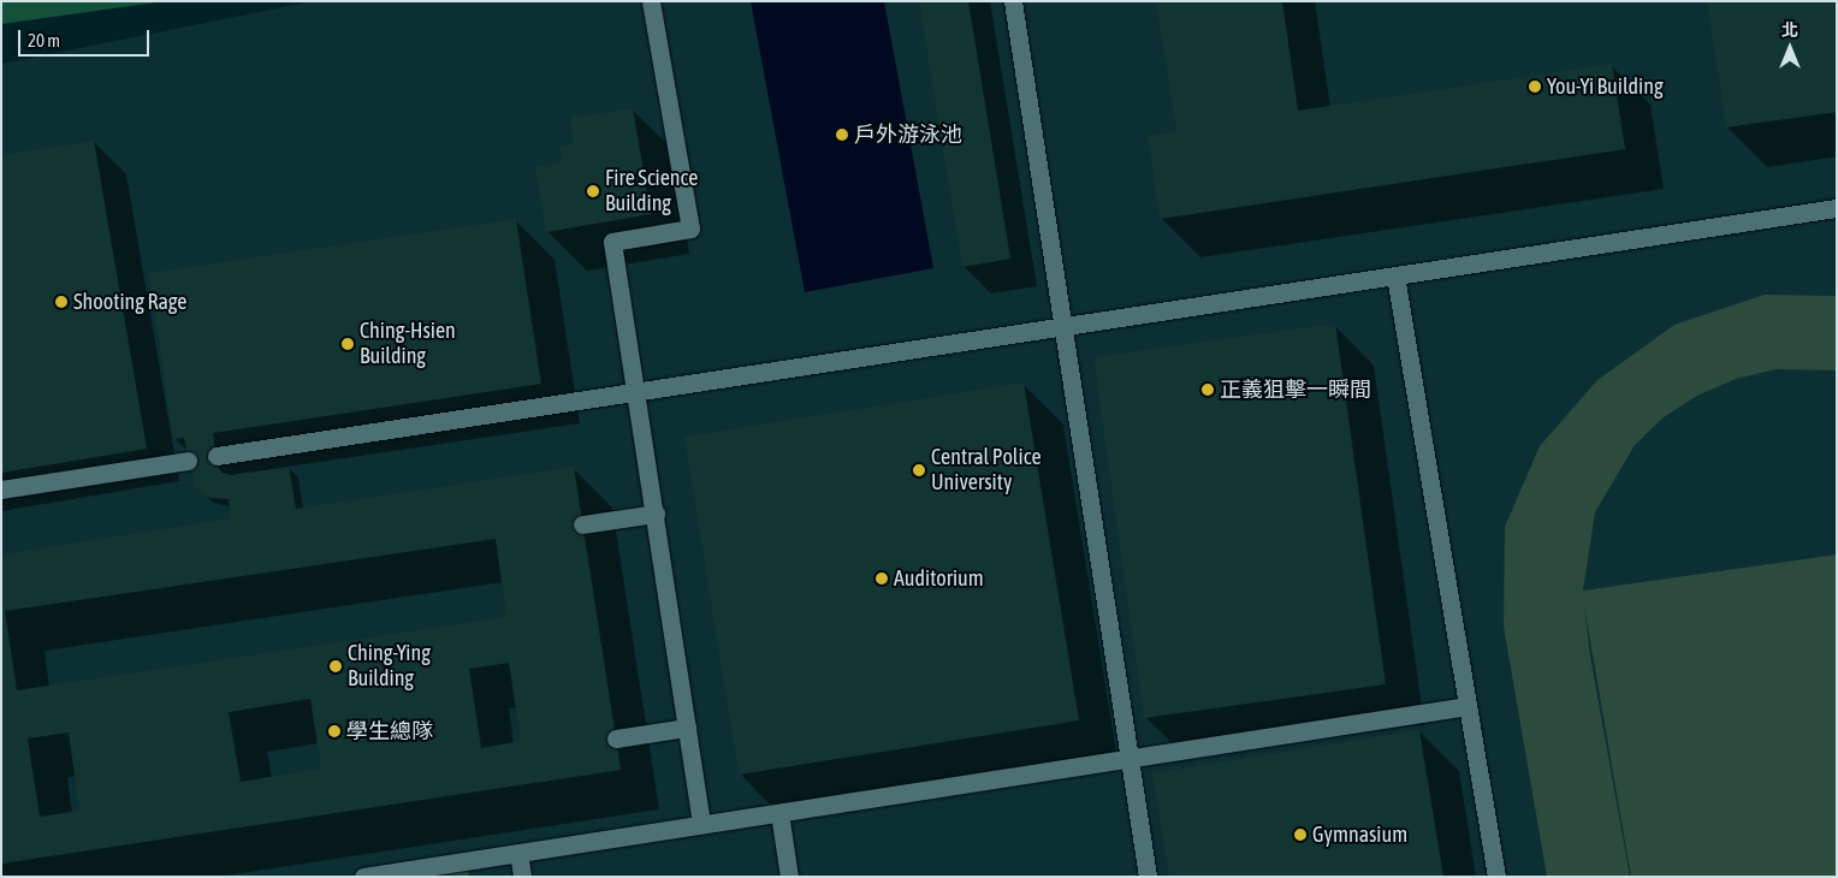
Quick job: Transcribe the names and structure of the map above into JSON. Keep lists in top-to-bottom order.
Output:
{
  "places": [
    "You-Yi Building",
    "戶外游泳池",
    "Fire Science Building",
    "Shooting Rage",
    "Ching-Hsien Building",
    "正義狙擊一瞬間",
    "Central Police University",
    "Auditorium",
    "Ching-Ying Building",
    "學生總隊",
    "Gymnasium"
  ],
  "scale_bar": "20 m",
  "north": "top"
}
